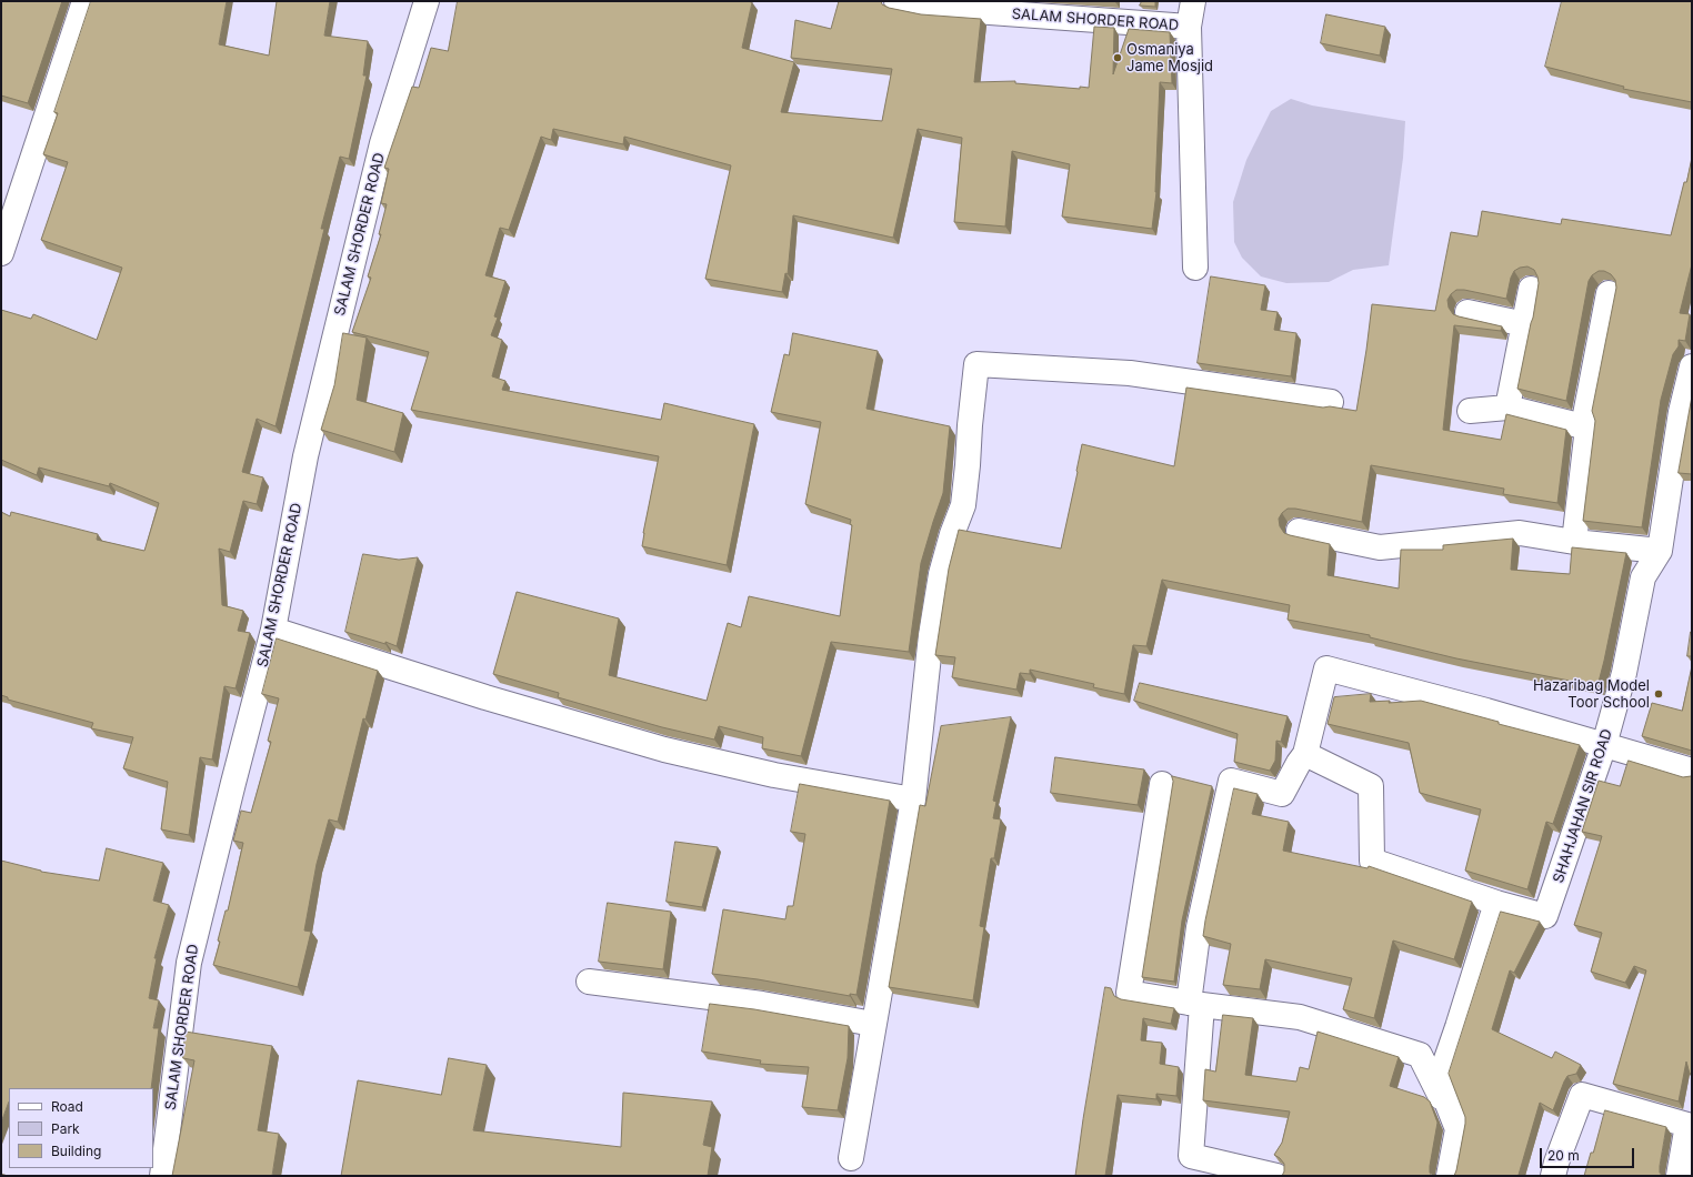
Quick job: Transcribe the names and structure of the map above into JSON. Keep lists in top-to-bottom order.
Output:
{
  "streets": {
    "street": ["SALAM SHORDER ROAD", "SHAHJAHAN SIR ROAD"]
  },
  "places": ["Osmaniya Jame Mosjid", "Hazaribag Model Toor School"],
  "legend": ["Road", "Park", "Building"],
  "scale_bar": "20 m"
}
